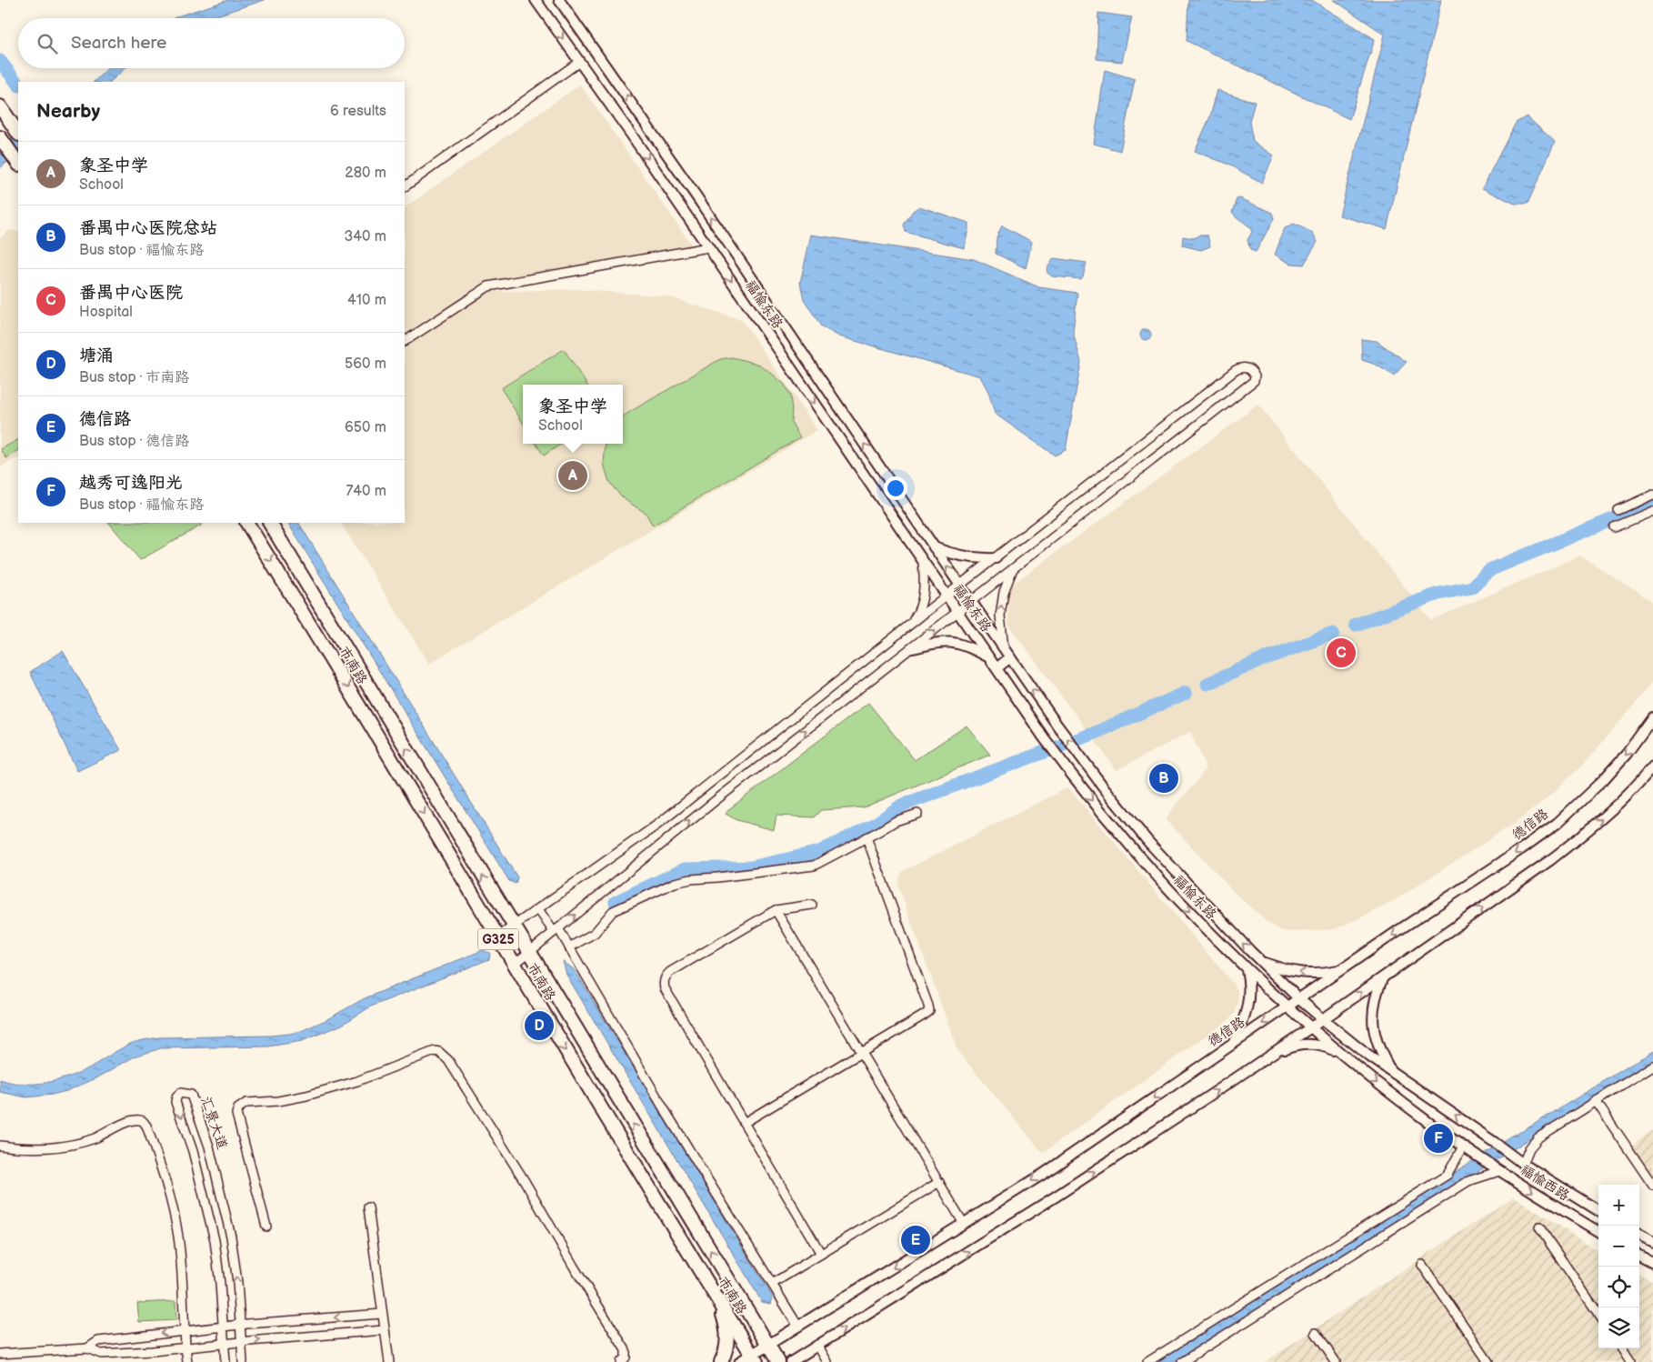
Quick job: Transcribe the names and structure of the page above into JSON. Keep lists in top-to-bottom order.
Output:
{
  "streets": {
    "highway": ["市南路", "G325"],
    "main road": ["德信路"],
    "street": ["福愉东路", "汇景大道", "福愉西路"]
  },
  "crossings": [
    ["福愉东路", "德信路"],
    ["福愉东路", "福愉西路"],
    ["市南路", "德信路"]
  ],
  "page": {
    "search": "Search here",
    "heading": ["Nearby", "6 results"],
    "list": [
      {
        "mark": "A",
        "name": "象圣中学",
        "note": "School",
        "value": "280 m"
      },
      {
        "mark": "B",
        "name": "番禺中心医院总站",
        "note": "Bus stop · 福愉东路",
        "value": "340 m"
      },
      {
        "mark": "C",
        "name": "番禺中心医院",
        "note": "Hospital",
        "value": "410 m"
      },
      {
        "mark": "D",
        "name": "塘涌",
        "note": "Bus stop · 市南路",
        "value": "560 m"
      },
      {
        "mark": "E",
        "name": "德信路",
        "note": "Bus stop · 德信路",
        "value": "650 m"
      },
      {
        "mark": "F",
        "name": "越秀可逸阳光",
        "note": "Bus stop · 福愉东路",
        "value": "740 m"
      }
    ],
    "popup": ["象圣中学", "School"],
    "pins": [
      "A",
      "C",
      "B",
      "D",
      "F",
      "E"
    ],
    "map_buttons": ["+", "−"]
  }
}
